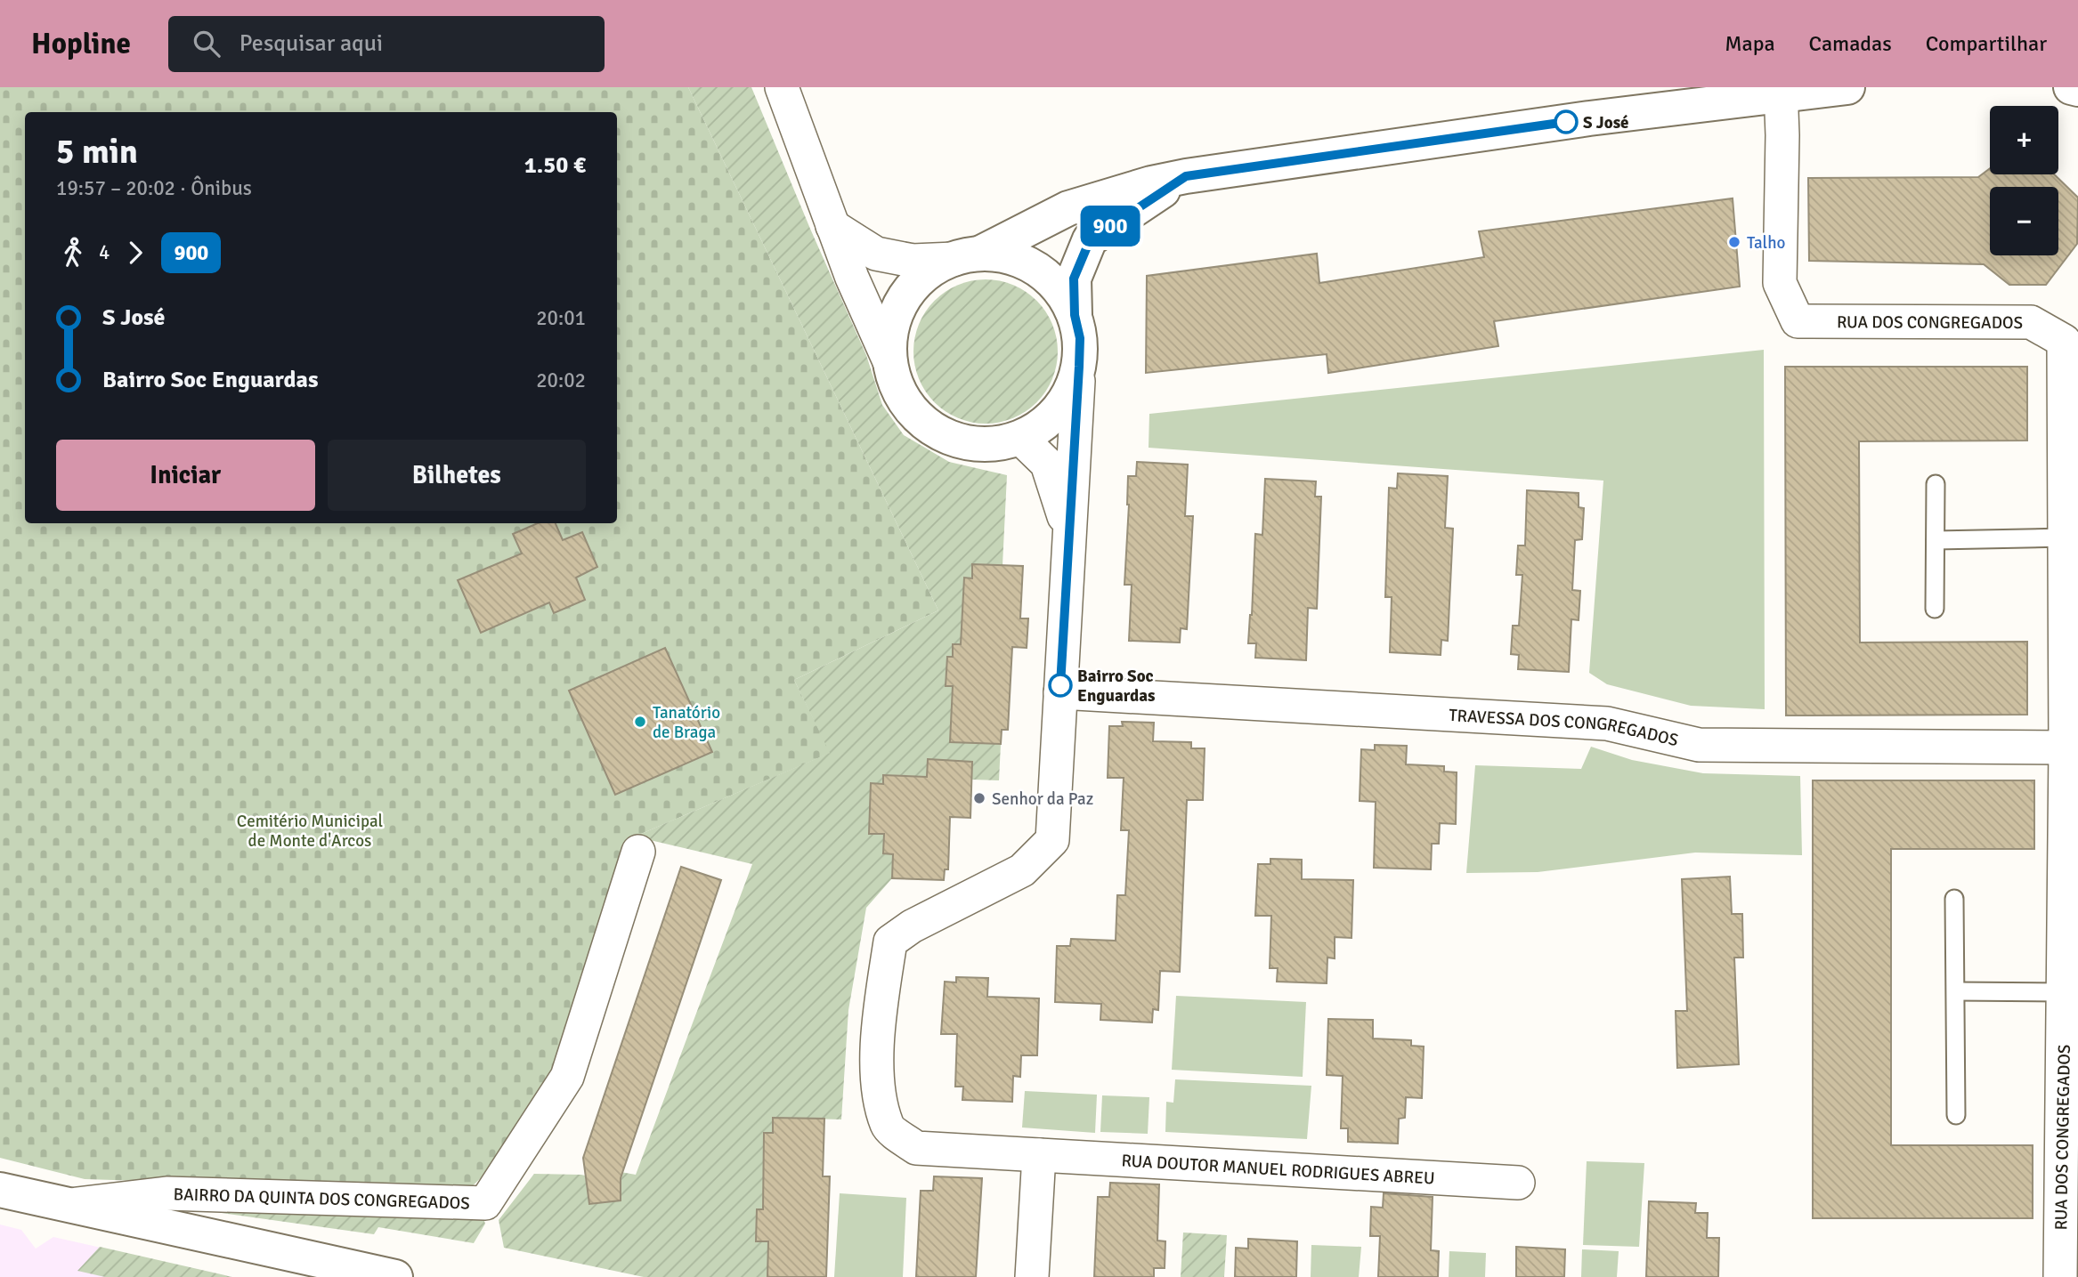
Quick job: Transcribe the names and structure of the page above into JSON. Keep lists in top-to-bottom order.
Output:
{
  "streets": {
    "street": [
      "RUA DOS CONGREGADOS",
      "TRAVESSA DOS CONGREGADOS",
      "RUA DOUTOR MANUEL RODRIGUES ABREU",
      "BAIRRO DA QUINTA DOS CONGREGADOS"
    ]
  },
  "crossings": [
    ["RUA DOS CONGREGADOS", "TRAVESSA DOS CONGREGADOS"],
    ["TRAVESSA DOS CONGREGADOS", "RUA DOUTOR MANUEL RODRIGUES ABREU"]
  ],
  "parks": ["Cemitério Municipal de Monte d'Arcos"],
  "places": [
    "S José",
    "Talho",
    "Bairro Soc Enguardas",
    "Tanatório de Braga",
    "Senhor da Paz"
  ],
  "lines": ["bus line 900"],
  "page": {
    "header": "Hopline",
    "search": "Pesquisar aqui",
    "nav": ["Mapa", "Camadas", "Compartilhar"],
    "on_map": "900",
    "map_buttons": ["+", "−"],
    "heading": ["5 min", "19:57 – 20:02 · Ônibus", "1.50 €"],
    "legs": ["4", "900"],
    "list": [
      {
        "name": "S José",
        "value": "20:01"
      },
      {
        "name": "Bairro Soc Enguardas",
        "value": "20:02"
      }
    ],
    "buttons": ["Iniciar", "Bilhetes"]
  }
}
